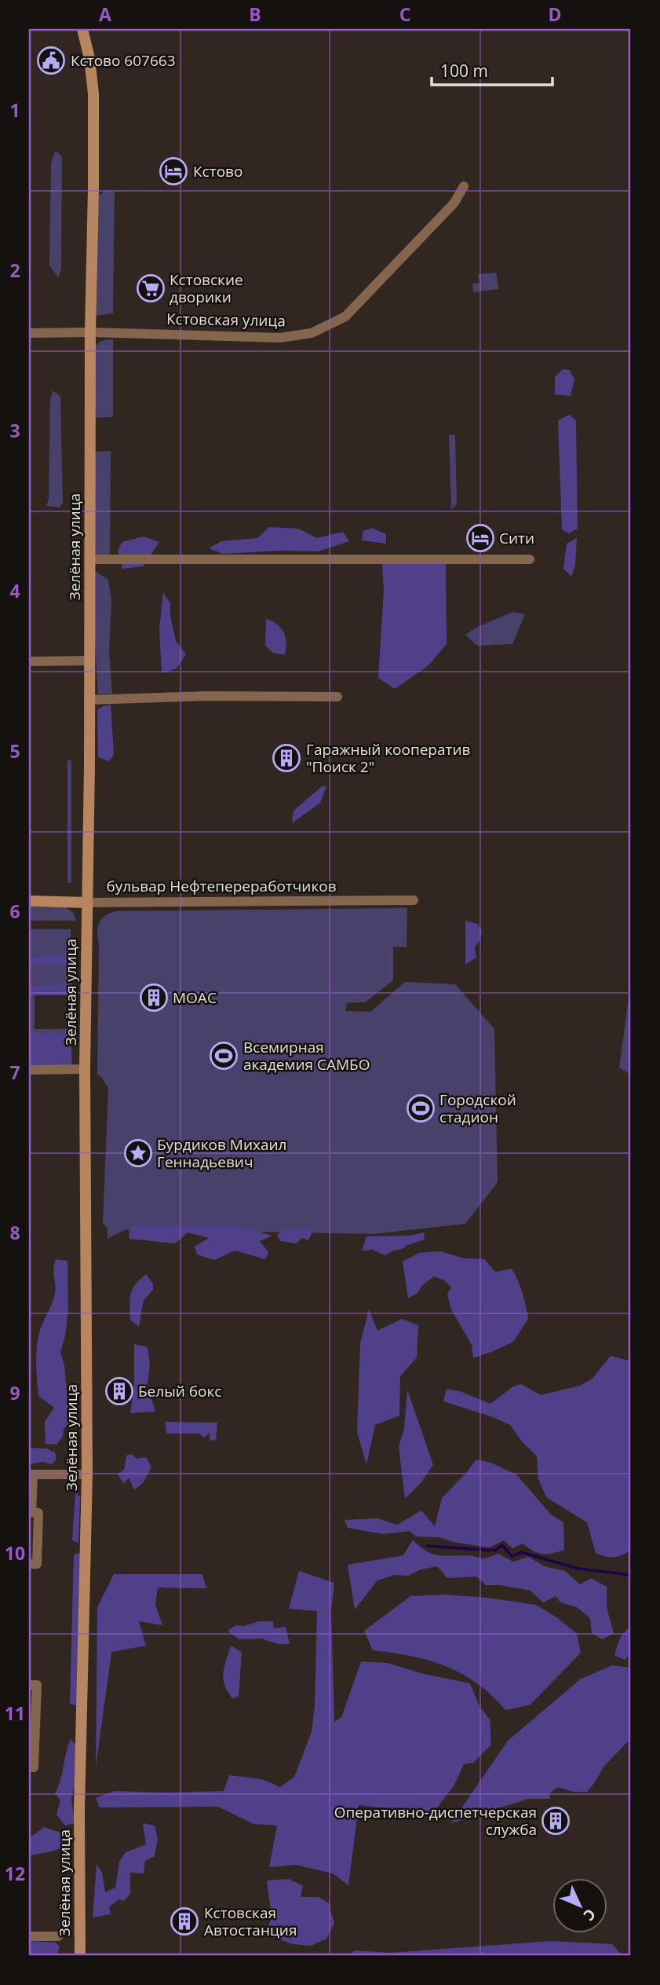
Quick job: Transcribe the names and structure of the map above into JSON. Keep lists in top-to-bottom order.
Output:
{
  "streets": {
    "main road": ["Зелёная улица", "бульвар Нефтепереработчиков"],
    "street": ["Кстовская улица"]
  },
  "crossings": [
    ["Кстовская улица", "Зелёная улица"],
    ["Зелёная улица", "бульвар Нефтепереработчиков"]
  ],
  "places": {
    "public building": ["Кстово 607663"],
    "hotel": ["Кстово", "Сити"],
    "supermarket": ["Кстовские дворики"],
    "building": [
      "Гаражный кооператив \"Поиск 2\"",
      "МОАС",
      "Белый бокс",
      "Оперативно-диспетчерская служба",
      "Кстовская Автостанция"
    ],
    "sports": ["Всемирная академия САМБО", "Городской стадион"],
    "place": ["Бурдиков Михаил Геннадьевич"]
  },
  "scale_bar": "100 m",
  "north": "bottom right",
  "grid": {
    "columns": [
      "A",
      "B",
      "C",
      "D"
    ],
    "rows": [
      "1",
      "2",
      "3",
      "4",
      "5",
      "6",
      "7",
      "8",
      "9",
      "10",
      "11",
      "12"
    ]
  }
}
